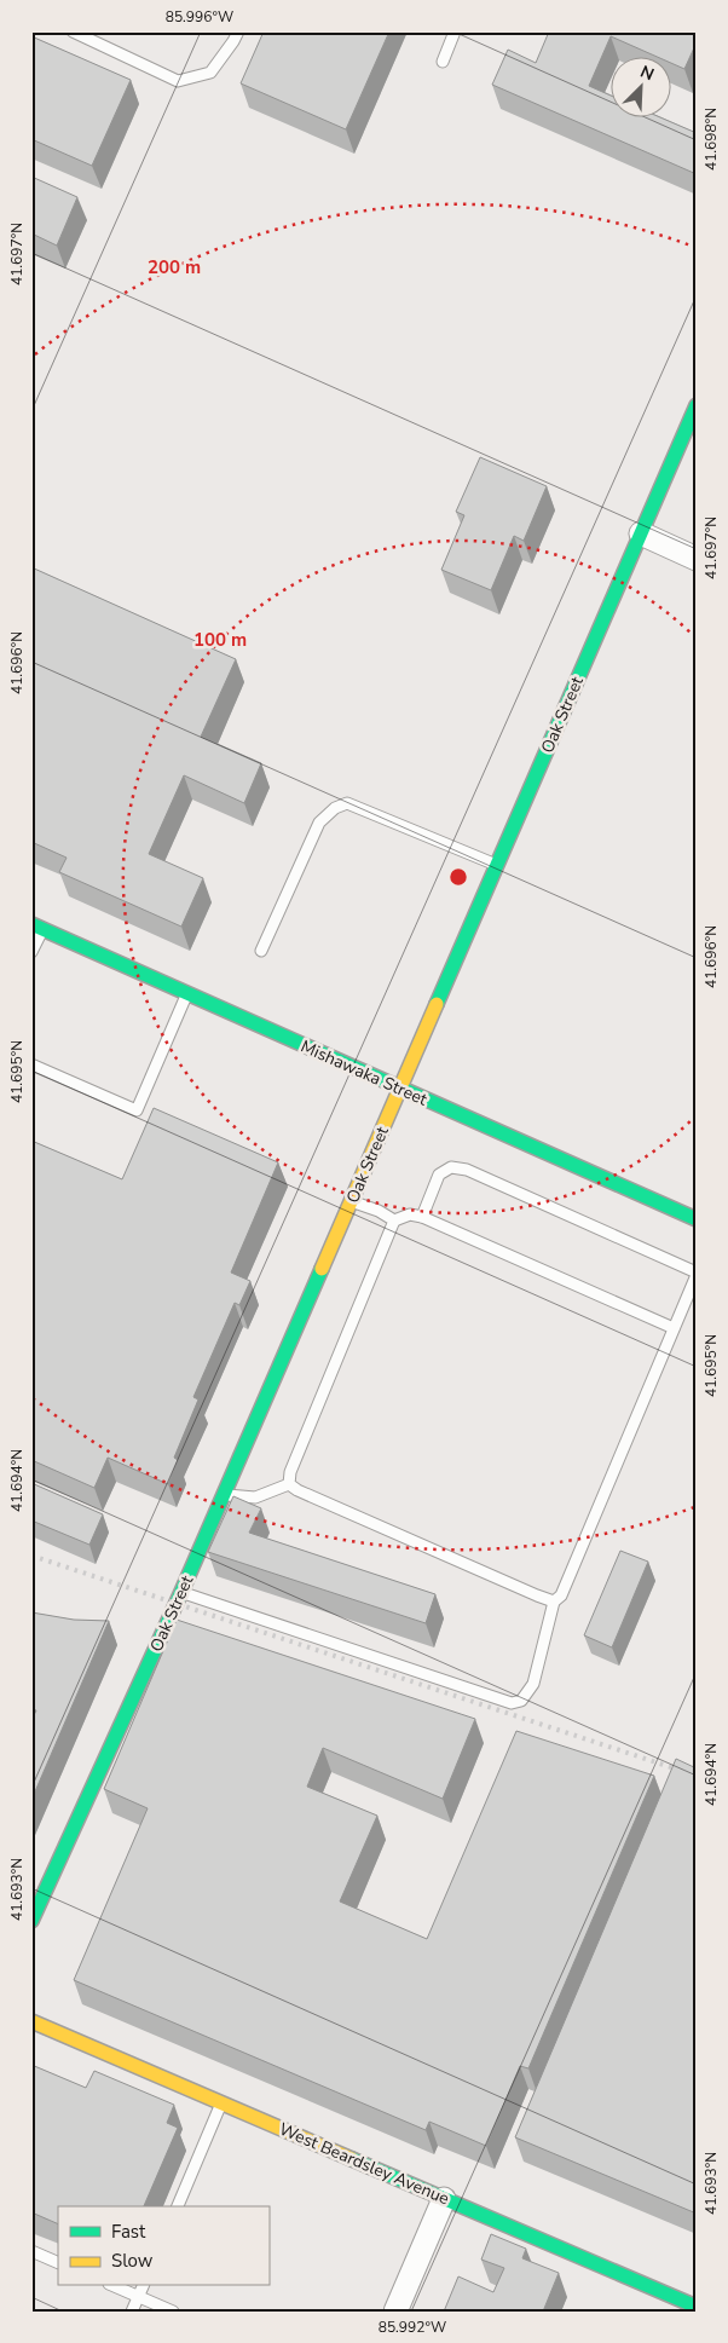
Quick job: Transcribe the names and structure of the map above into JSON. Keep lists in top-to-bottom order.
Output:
{
  "streets": {
    "street": ["Oak Street", "Mishawaka Street", "West Beardsley Avenue"]
  },
  "crossings": [
    ["Oak Street", "Mishawaka Street"]
  ],
  "legend": ["Fast", "Slow"],
  "north": "top right",
  "coordinates": [
    "85.996°W",
    "41.698°N",
    "41.697°N",
    "41.696°N",
    "41.695°N",
    "41.694°N",
    "41.693°N",
    "85.992°W"
  ],
  "rings": ["200 m", "100 m"]
}
